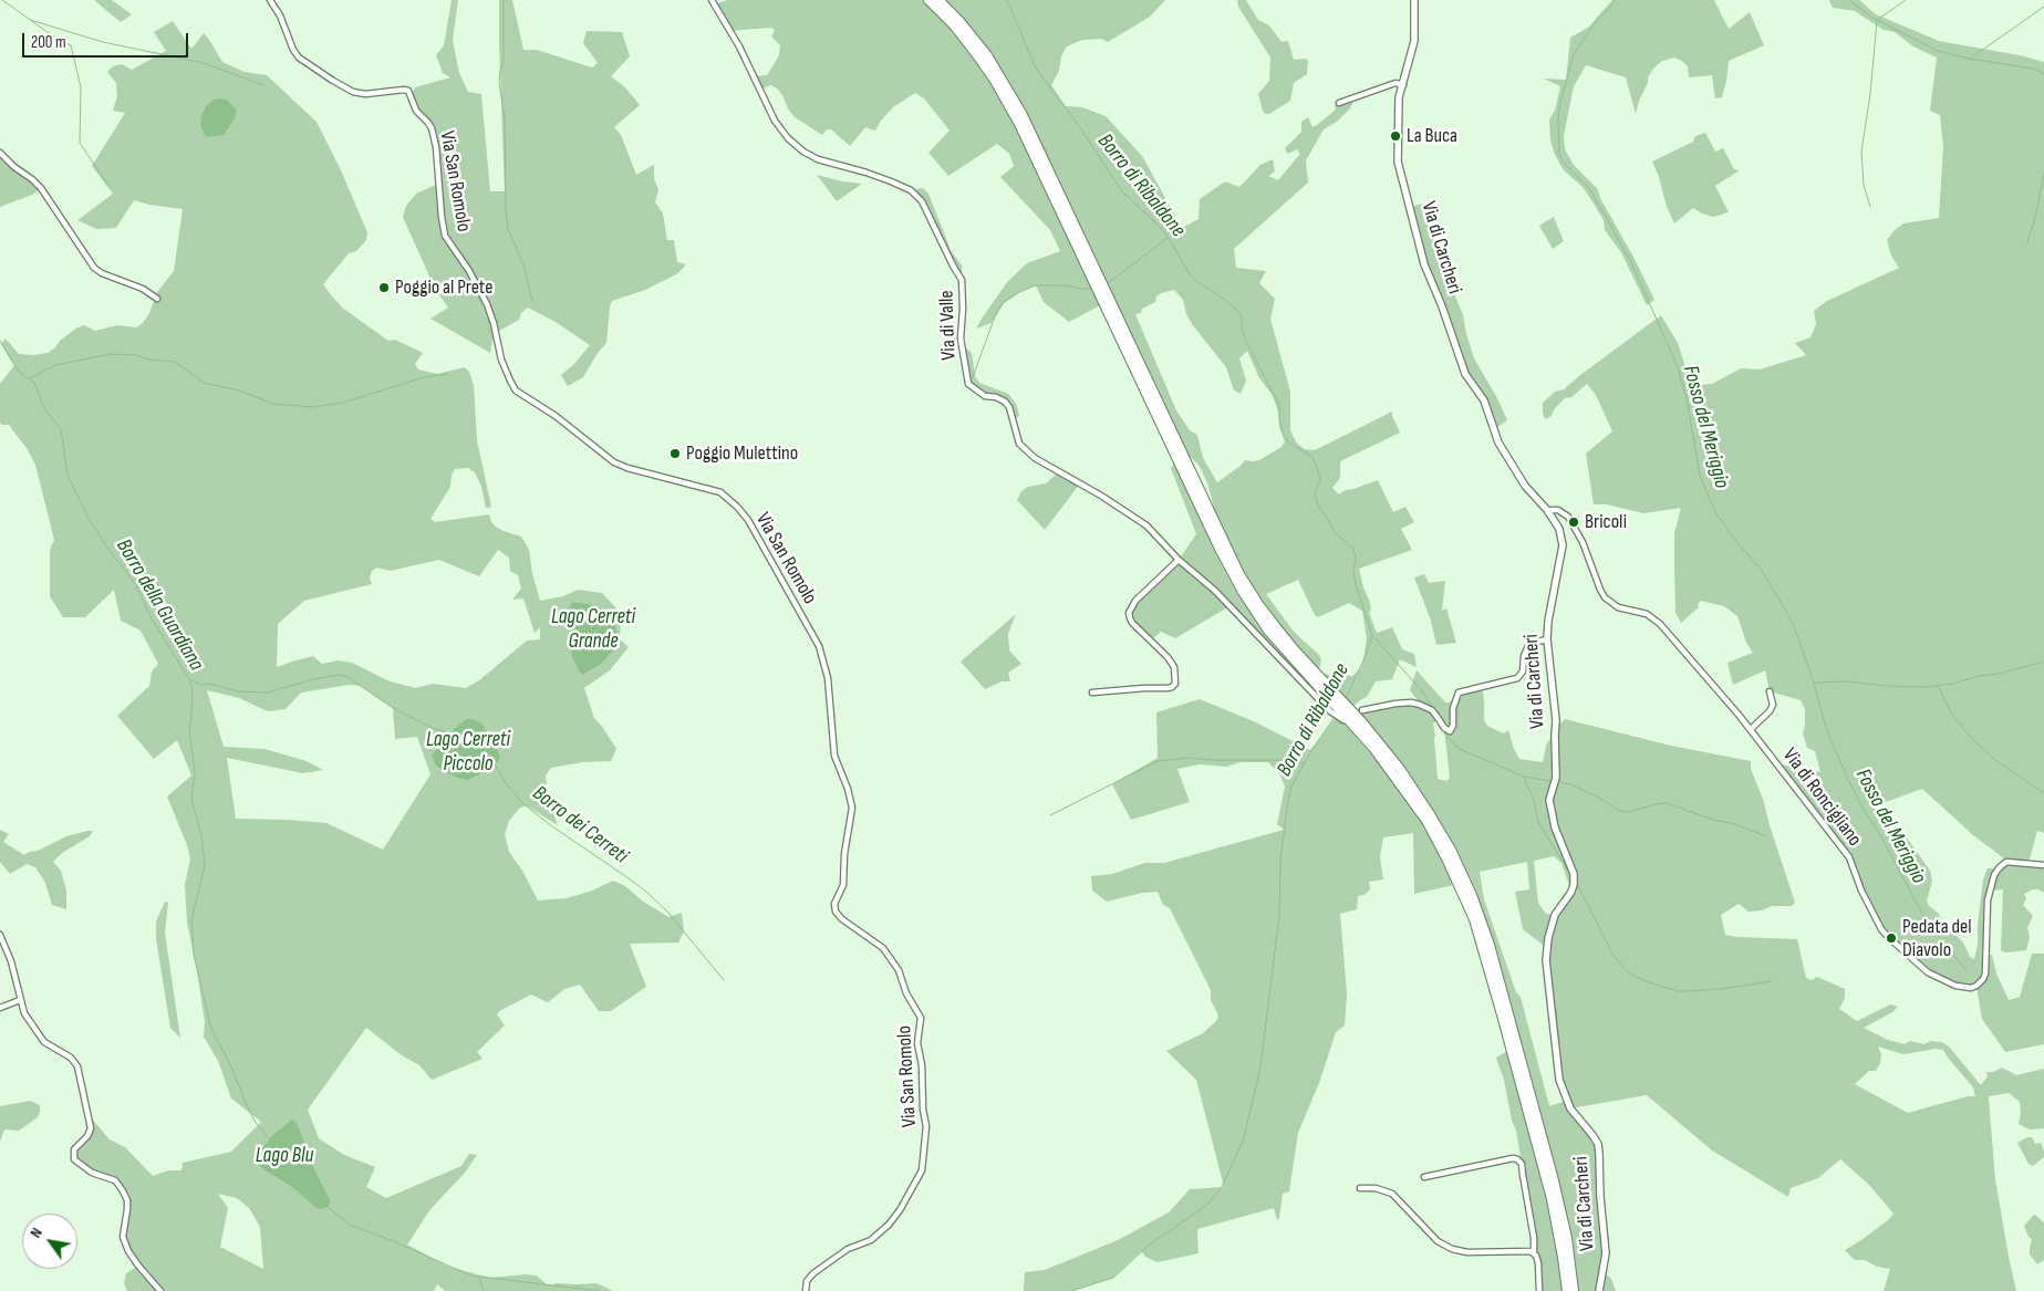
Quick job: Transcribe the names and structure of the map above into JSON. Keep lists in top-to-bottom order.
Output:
{
  "streets": {
    "street": [
      "Via San Romolo",
      "Via di Carcheri",
      "Via di Valle",
      "Via di Roncigliano"
    ]
  },
  "crossings": [
    ["Via di Carcheri", "Via di Roncigliano"]
  ],
  "water": [
    "Borro di Ribaldone",
    "Fosso del Meriggio",
    "Borro della Guardiana",
    "Lago Cerreti Grande",
    "Lago Cerreti Piccolo",
    "Borro dei Cerreti",
    "Lago Blu"
  ],
  "places": [
    "La Buca",
    "Poggio al Prete",
    "Poggio Mulettino",
    "Bricoli",
    "Pedata del Diavolo"
  ],
  "scale_bar": "200 m",
  "north": "top left"
}
